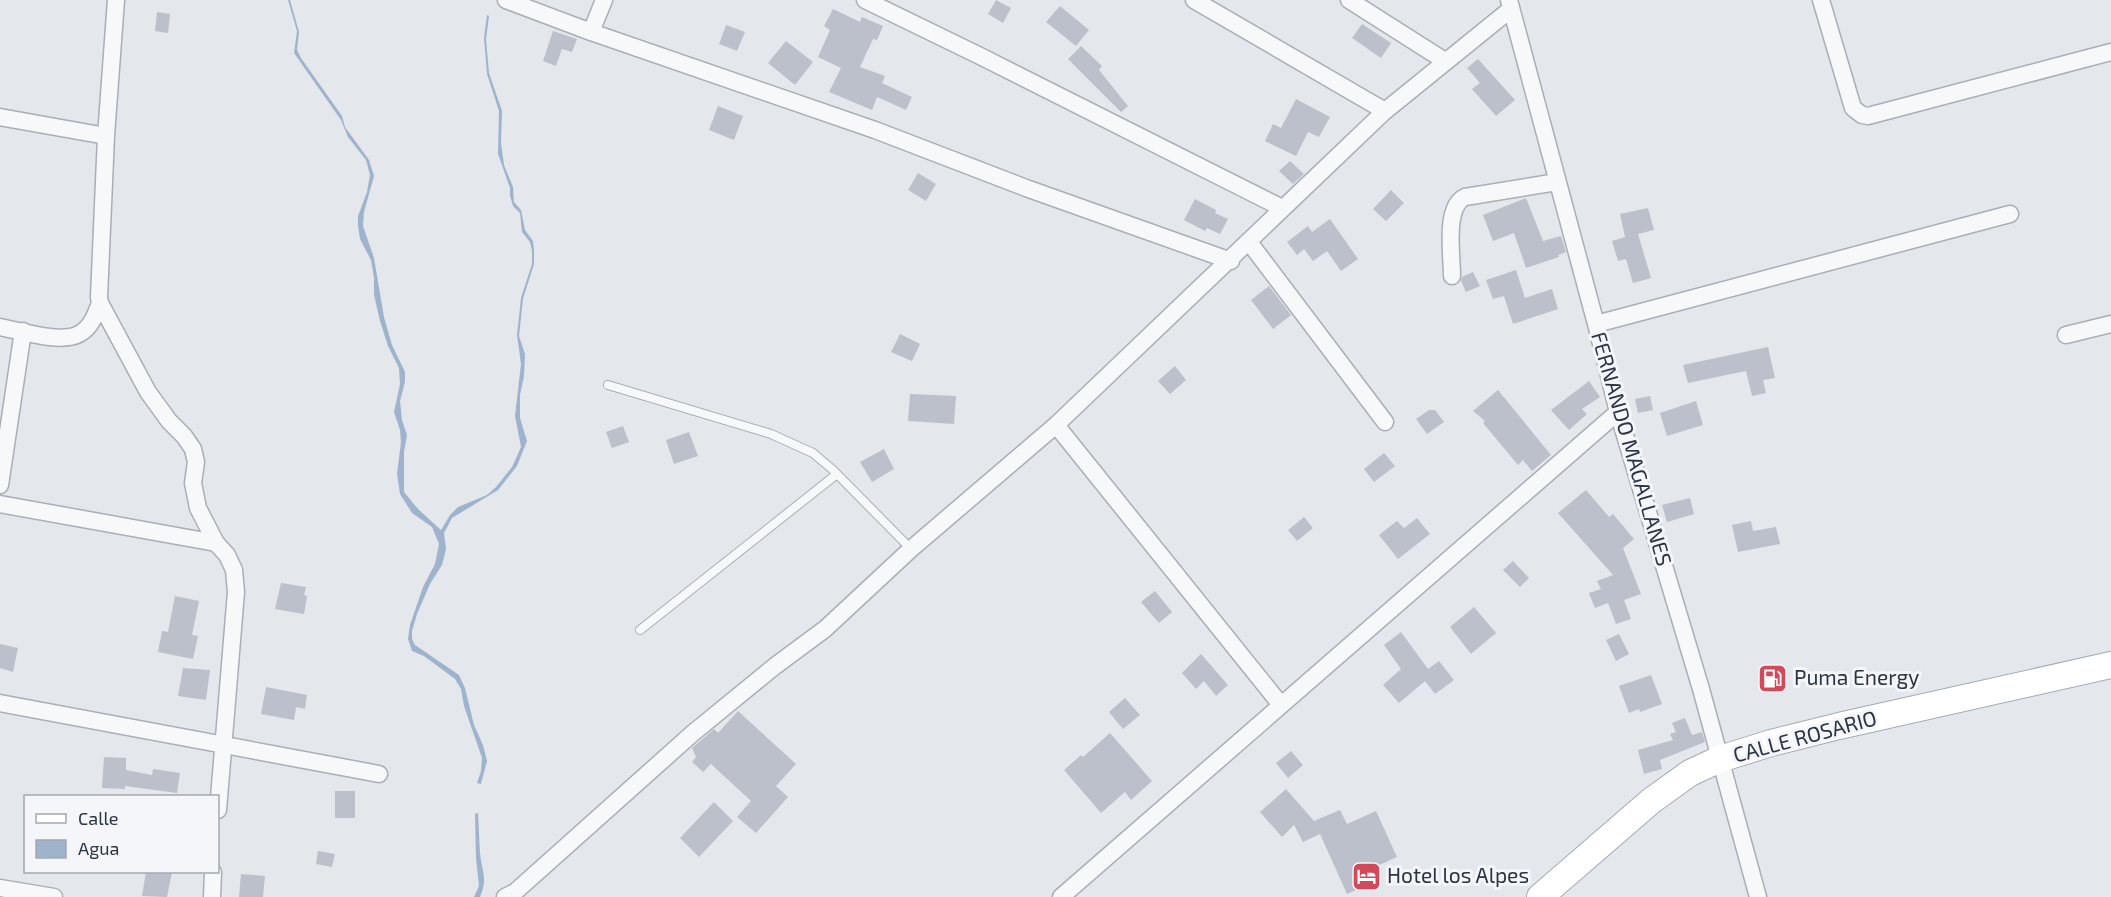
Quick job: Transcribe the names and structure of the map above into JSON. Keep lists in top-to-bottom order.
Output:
{
  "streets": {
    "main road": ["CALLE ROSARIO"],
    "street": ["FERNANDO MAGALLANES"]
  },
  "crossings": [
    ["FERNANDO MAGALLANES", "CALLE ROSARIO"]
  ],
  "places": {
    "fuel station": ["Puma Energy"],
    "hotel": ["Hotel los Alpes"]
  },
  "legend": ["Calle", "Agua"]
}
